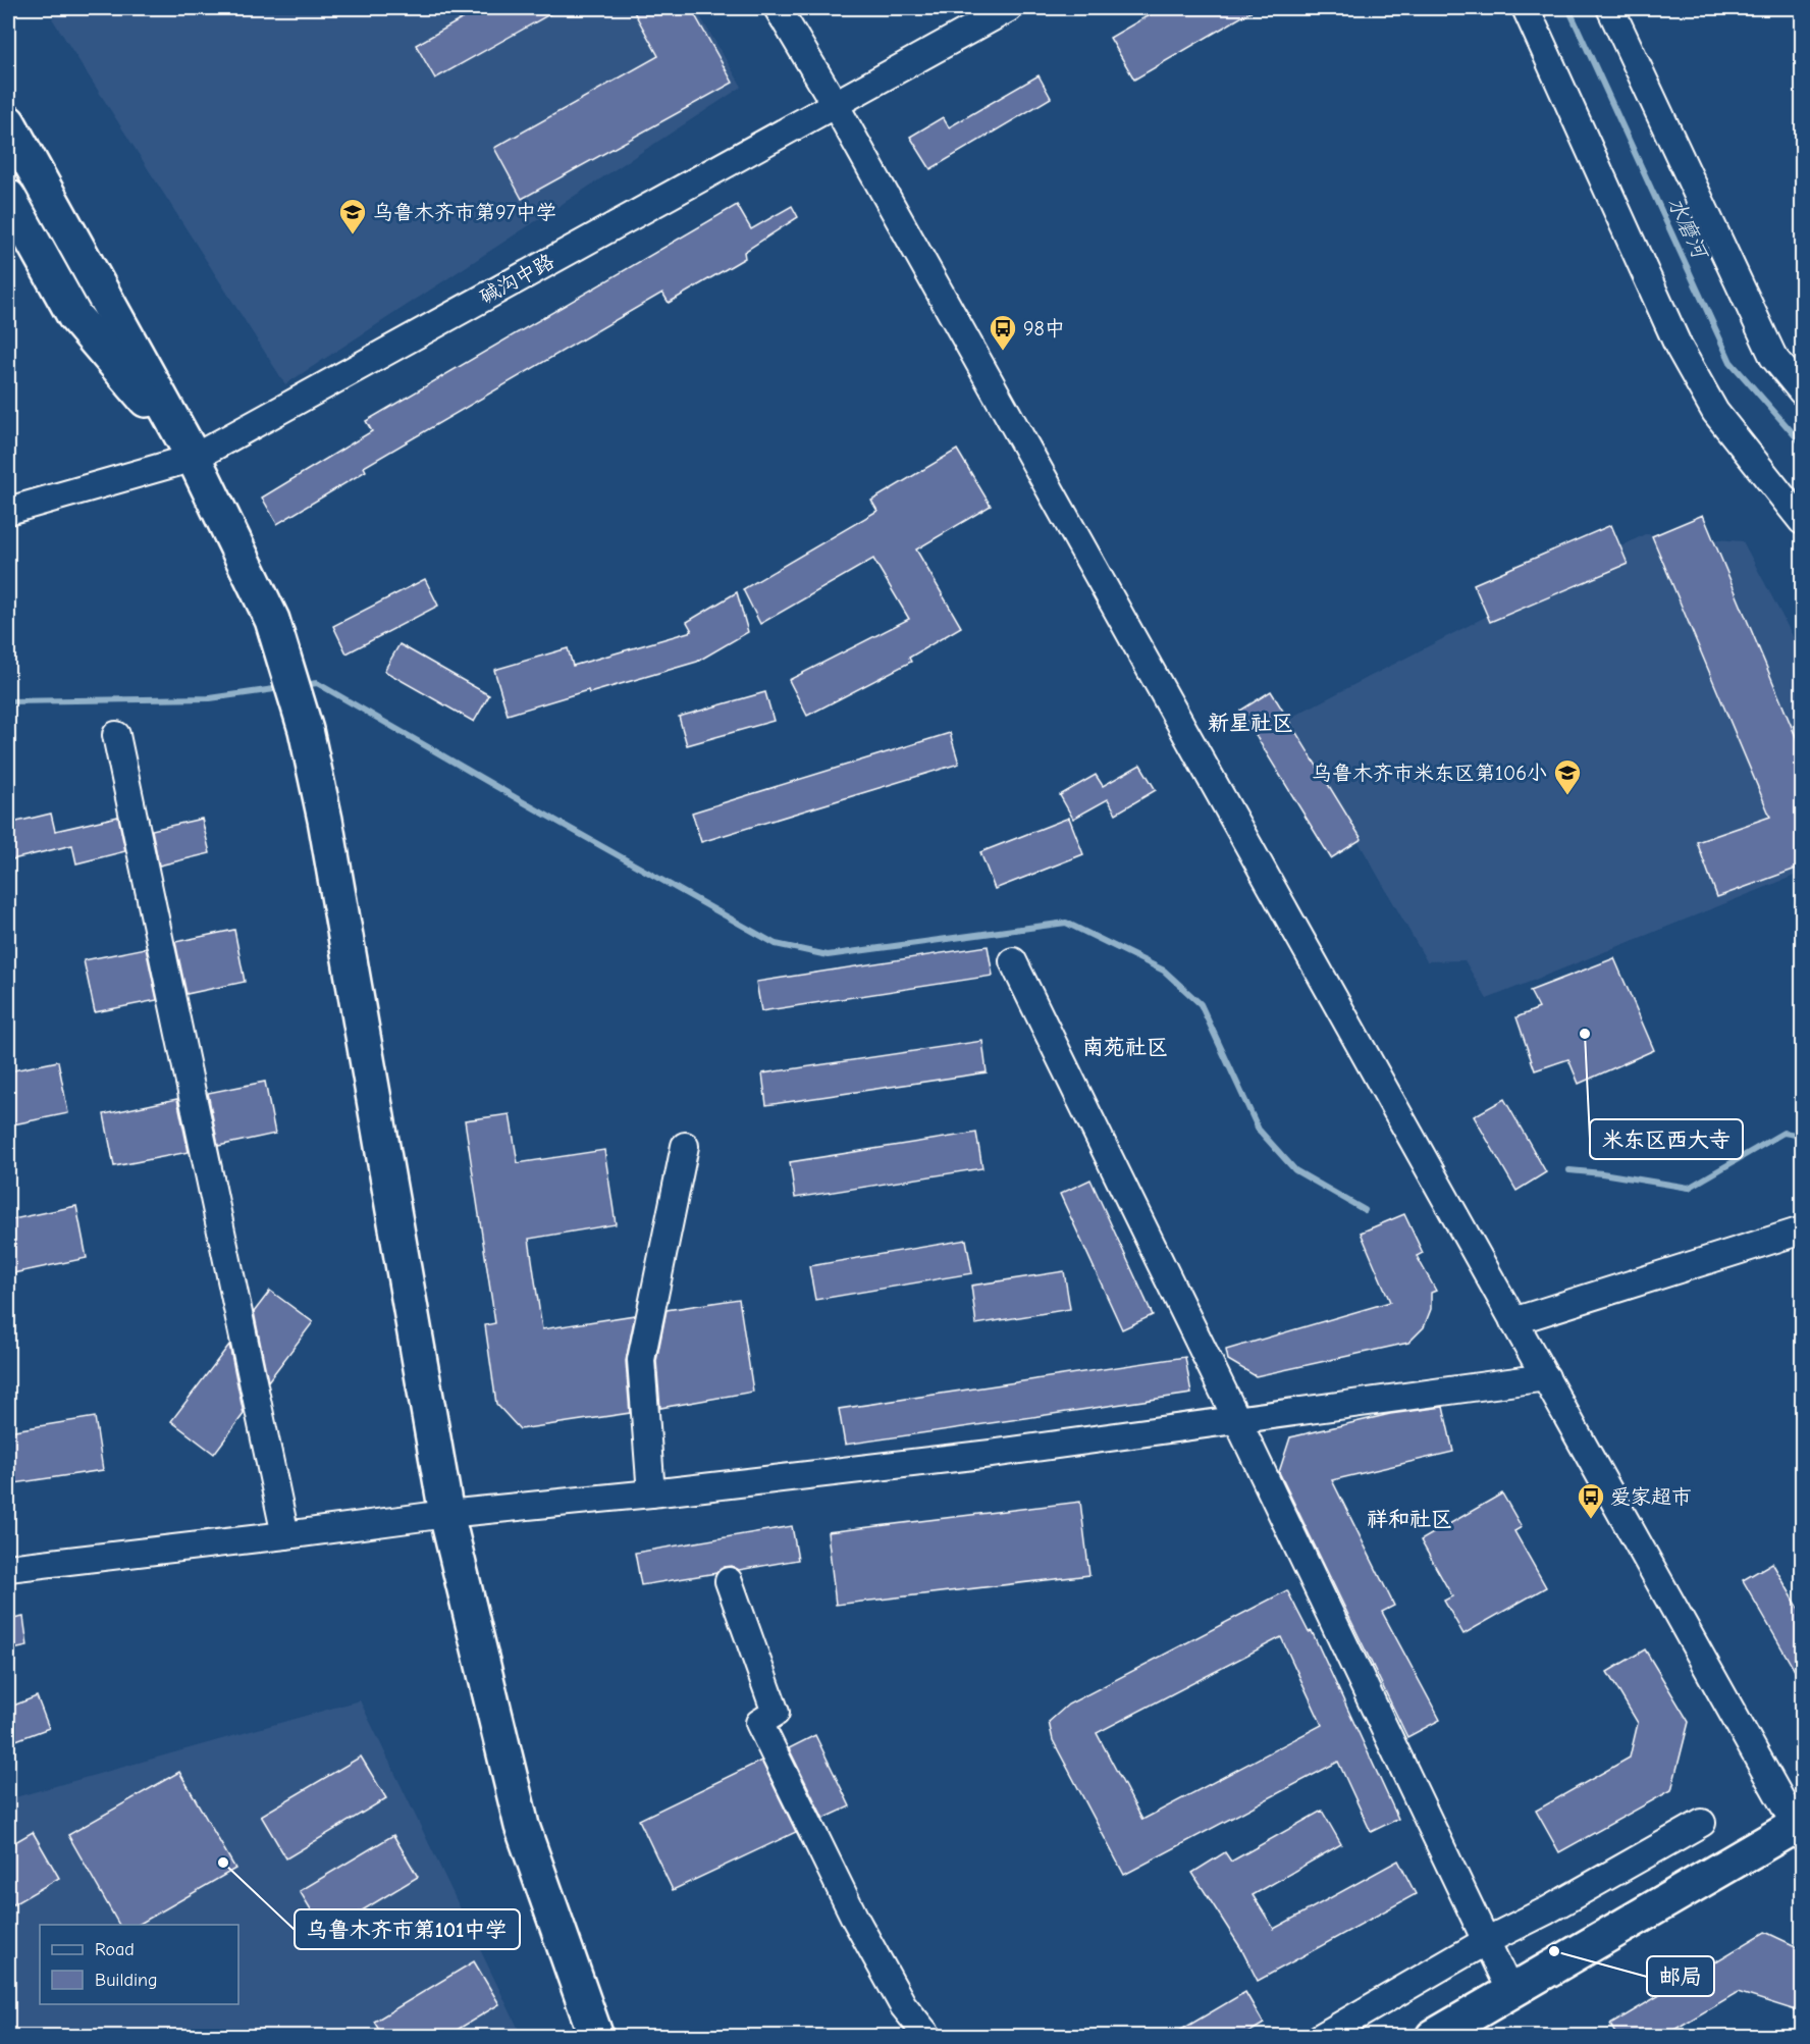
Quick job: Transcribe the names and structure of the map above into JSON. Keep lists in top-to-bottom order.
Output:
{
  "streets": {
    "street": ["碱沟中路"]
  },
  "districts": ["新星社区", "南苑社区", "祥和社区"],
  "water": ["水磨河"],
  "places": {
    "school or university": ["乌鲁木齐市第97中学", "乌鲁木齐市米东区第106小"],
    "bus stop": ["98中", "爱家超市"],
    "other": ["米东区西大寺", "乌鲁木齐市第101中学", "邮局"]
  },
  "legend": ["Road", "Building"]
}
